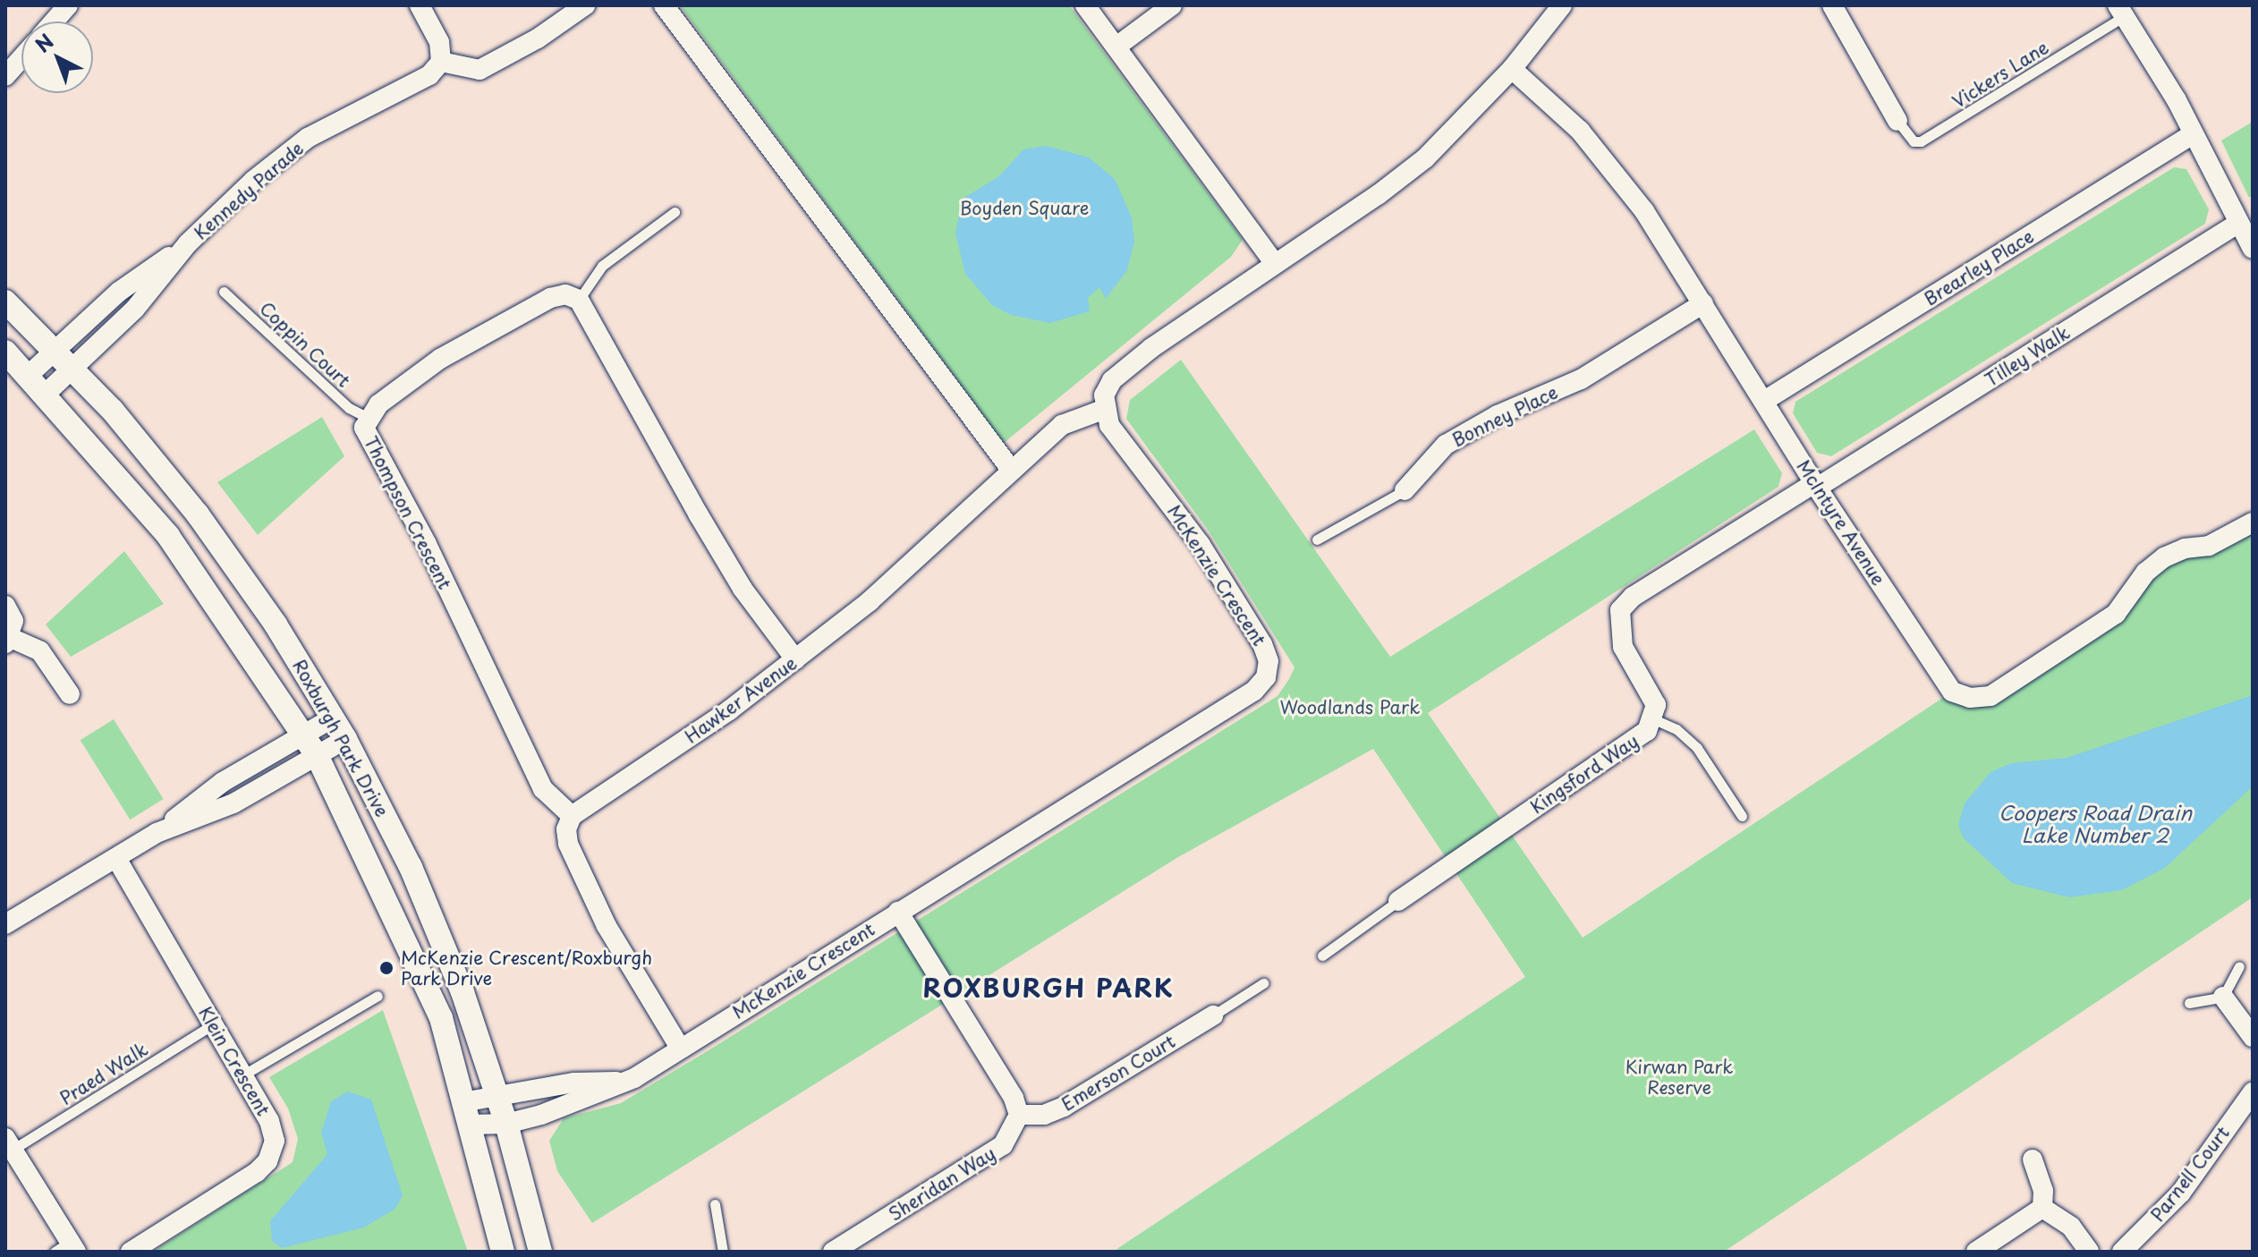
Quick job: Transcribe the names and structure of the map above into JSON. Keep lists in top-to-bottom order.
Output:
{
  "streets": {
    "street": [
      "Kennedy Parade",
      "Brearley Place",
      "Tilley Walk",
      "Bonney Place",
      "Thompson Crescent",
      "McIntyre Avenue",
      "McKenzie Crescent",
      "Hawker Avenue",
      "Roxburgh Park Drive",
      "Kingsford Way",
      "Klein Crescent",
      "Emerson Court",
      "Parnell Court",
      "Sheridan Way"
    ],
    "lane": ["Vickers Lane", "Coppin Court", "Praed Walk"]
  },
  "crossings": [
    ["Kennedy Parade", "Roxburgh Park Drive"],
    ["Brearley Place", "McIntyre Avenue"],
    ["Coppin Court", "Thompson Crescent"],
    ["Tilley Walk", "McIntyre Avenue"],
    ["Tilley Walk", "Kingsford Way"],
    ["Bonney Place", "McIntyre Avenue"],
    ["Thompson Crescent", "Hawker Avenue"],
    ["McIntyre Avenue", "Kingsford Way"],
    ["McKenzie Crescent", "Hawker Avenue"],
    ["McKenzie Crescent", "Roxburgh Park Drive"],
    ["Klein Crescent", "Praed Walk"],
    ["Emerson Court", "Sheridan Way"]
  ],
  "districts": ["ROXBURGH PARK"],
  "water": ["Coopers Road Drain Lake Number 2"],
  "parks": ["Boyden Square", "Woodlands Park", "Kirwan Park Reserve"],
  "places": ["McKenzie Crescent/Roxburgh Park Drive"],
  "north": "top left"
}
